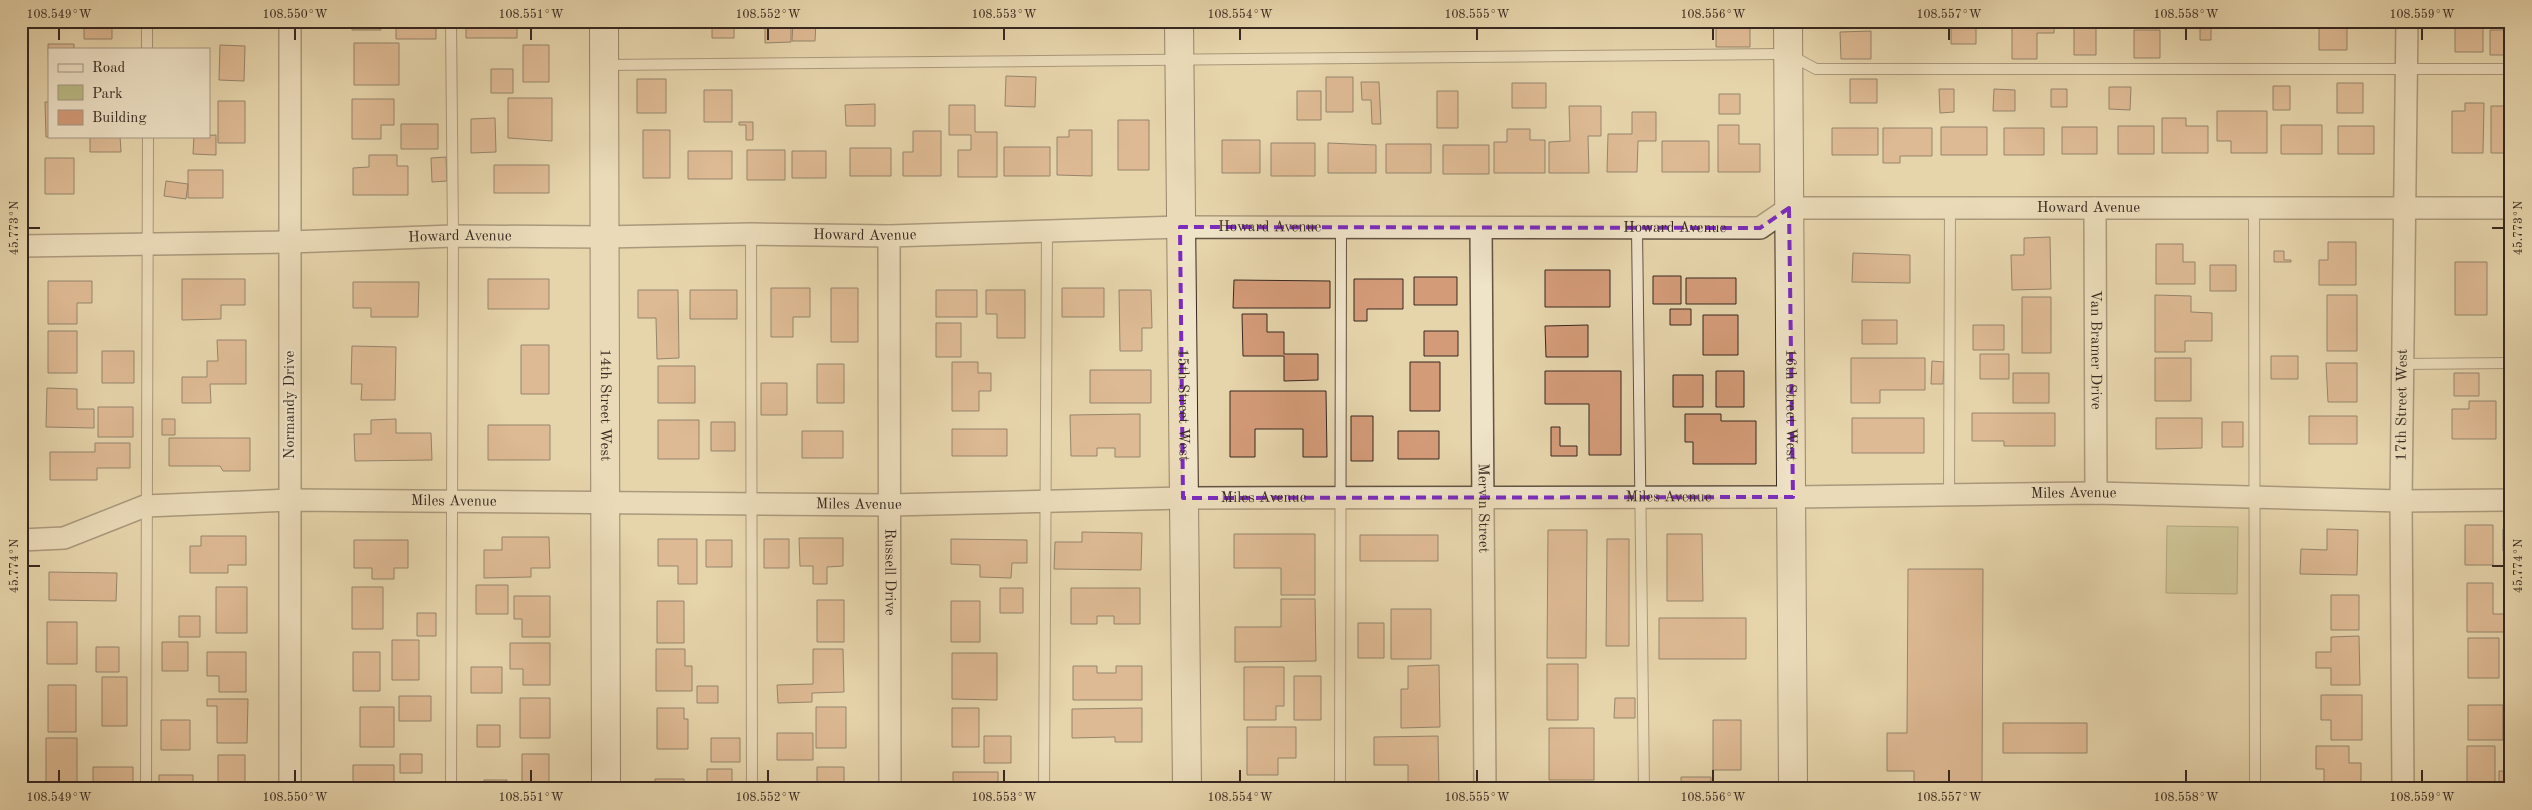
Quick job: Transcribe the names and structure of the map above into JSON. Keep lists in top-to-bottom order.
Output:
{
  "streets": {
    "street": [
      "Howard Avenue",
      "Van Bramer Drive",
      "Normandy Drive",
      "14th Street West",
      "15th Street West",
      "16th Street West",
      "17th Street West",
      "Miles Avenue",
      "Mervin Street",
      "Russell Drive"
    ]
  },
  "crossings": [
    ["Howard Avenue", "Van Bramer Drive"],
    ["Howard Avenue", "Normandy Drive"],
    ["Howard Avenue", "14th Street West"],
    ["Howard Avenue", "15th Street West"],
    ["Howard Avenue", "16th Street West"],
    ["Howard Avenue", "17th Street West"],
    ["Howard Avenue", "Mervin Street"],
    ["Howard Avenue", "Russell Drive"],
    ["Van Bramer Drive", "Miles Avenue"],
    ["Normandy Drive", "Miles Avenue"],
    ["14th Street West", "Miles Avenue"],
    ["15th Street West", "Miles Avenue"],
    ["16th Street West", "Miles Avenue"],
    ["17th Street West", "Miles Avenue"],
    ["Miles Avenue", "Mervin Street"],
    ["Miles Avenue", "Russell Drive"]
  ],
  "legend": ["Road", "Park", "Building"],
  "coordinates": [
    "108.549°W",
    "108.550°W",
    "108.551°W",
    "108.552°W",
    "108.553°W",
    "108.554°W",
    "108.555°W",
    "108.556°W",
    "108.557°W",
    "108.558°W",
    "108.559°W",
    "45.773°N",
    "45.774°N"
  ]
}
